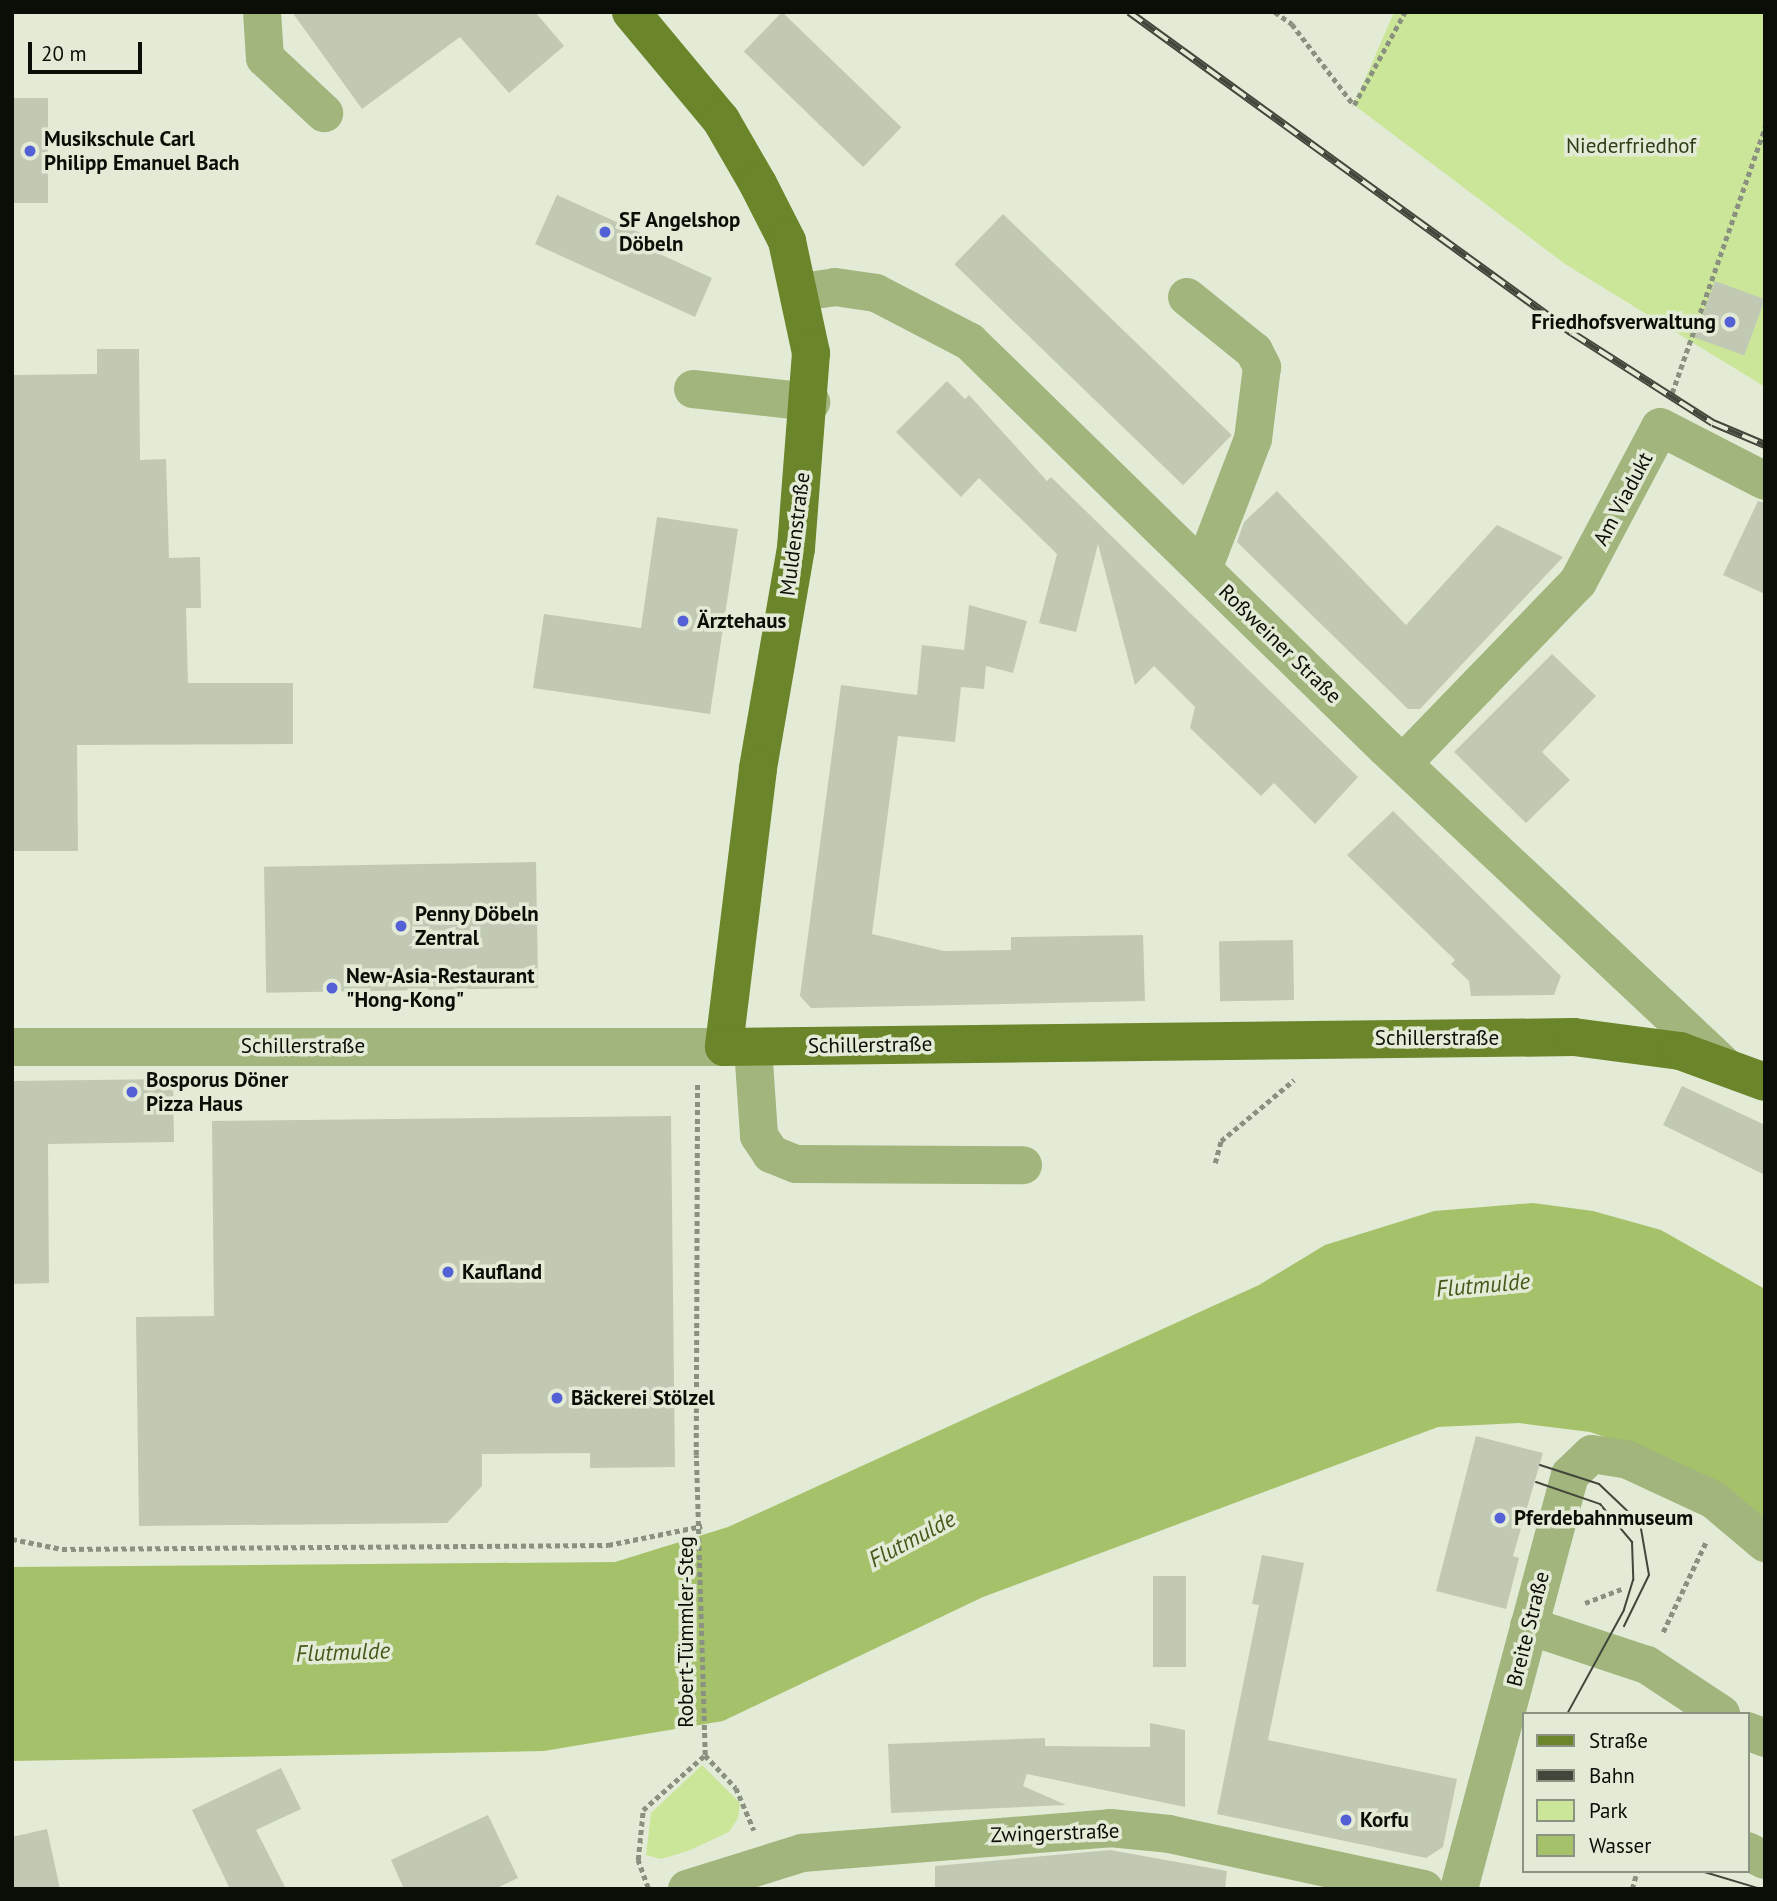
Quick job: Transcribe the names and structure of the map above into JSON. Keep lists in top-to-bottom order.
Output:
{
  "streets": {
    "main road": ["Muldenstraße", "Schillerstraße"],
    "street": [
      "Am Viadukt",
      "Roßweiner Straße",
      "Breite Straße",
      "Zwingerstraße"
    ],
    "path": ["Robert-Tümmler-Steg"]
  },
  "crossings": [
    ["Am Viadukt", "Roßweiner Straße"],
    ["Muldenstraße", "Roßweiner Straße"],
    ["Muldenstraße", "Schillerstraße"],
    ["Muldenstraße", "Robert-Tümmler-Steg"],
    ["Roßweiner Straße", "Schillerstraße"],
    ["Schillerstraße", "Robert-Tümmler-Steg"]
  ],
  "water": ["Flutmulde"],
  "parks": ["Niederfriedhof"],
  "places": [
    "Musikschule Carl Philipp Emanuel Bach",
    "SF Angelshop Döbeln",
    "Friedhofsverwaltung",
    "Ärztehaus",
    "Penny Döbeln Zentral",
    "New-Asia-Restaurant \"Hong-Kong\"",
    "Bosporus Döner Pizza Haus",
    "Kaufland",
    "Bäckerei Stölzel",
    "Pferdebahnmuseum",
    "Korfu"
  ],
  "legend": [
    "Straße",
    "Bahn",
    "Park",
    "Wasser"
  ],
  "scale_bar": "20 m"
}
